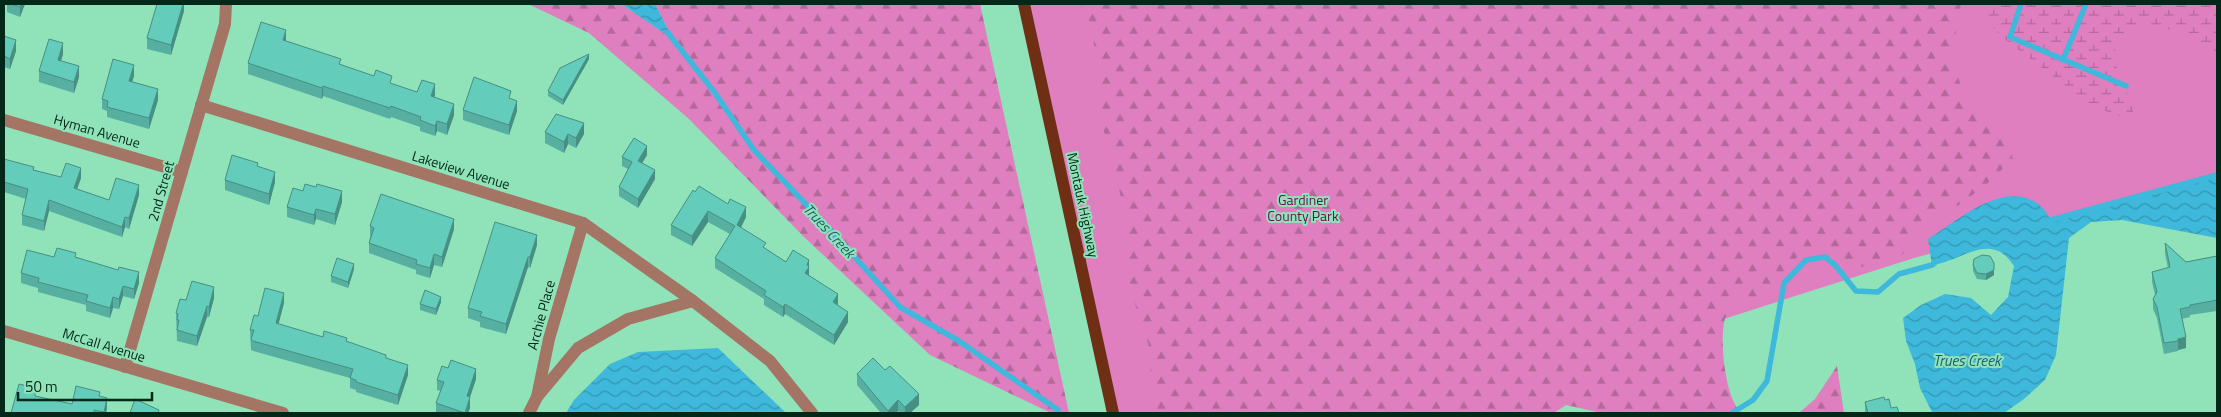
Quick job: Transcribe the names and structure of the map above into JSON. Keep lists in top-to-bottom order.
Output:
{
  "streets": {
    "main road": ["Montauk Highway"],
    "street": [
      "Hyman Avenue",
      "Lakeview Avenue",
      "2nd Street",
      "Archie Place",
      "McCall Avenue"
    ]
  },
  "crossings": [
    ["Hyman Avenue", "2nd Street"],
    ["Lakeview Avenue", "2nd Street"],
    ["Lakeview Avenue", "Archie Place"],
    ["2nd Street", "McCall Avenue"]
  ],
  "water": ["Trues Creek"],
  "parks": ["Gardiner County Park"],
  "scale_bar": "50 m"
}
